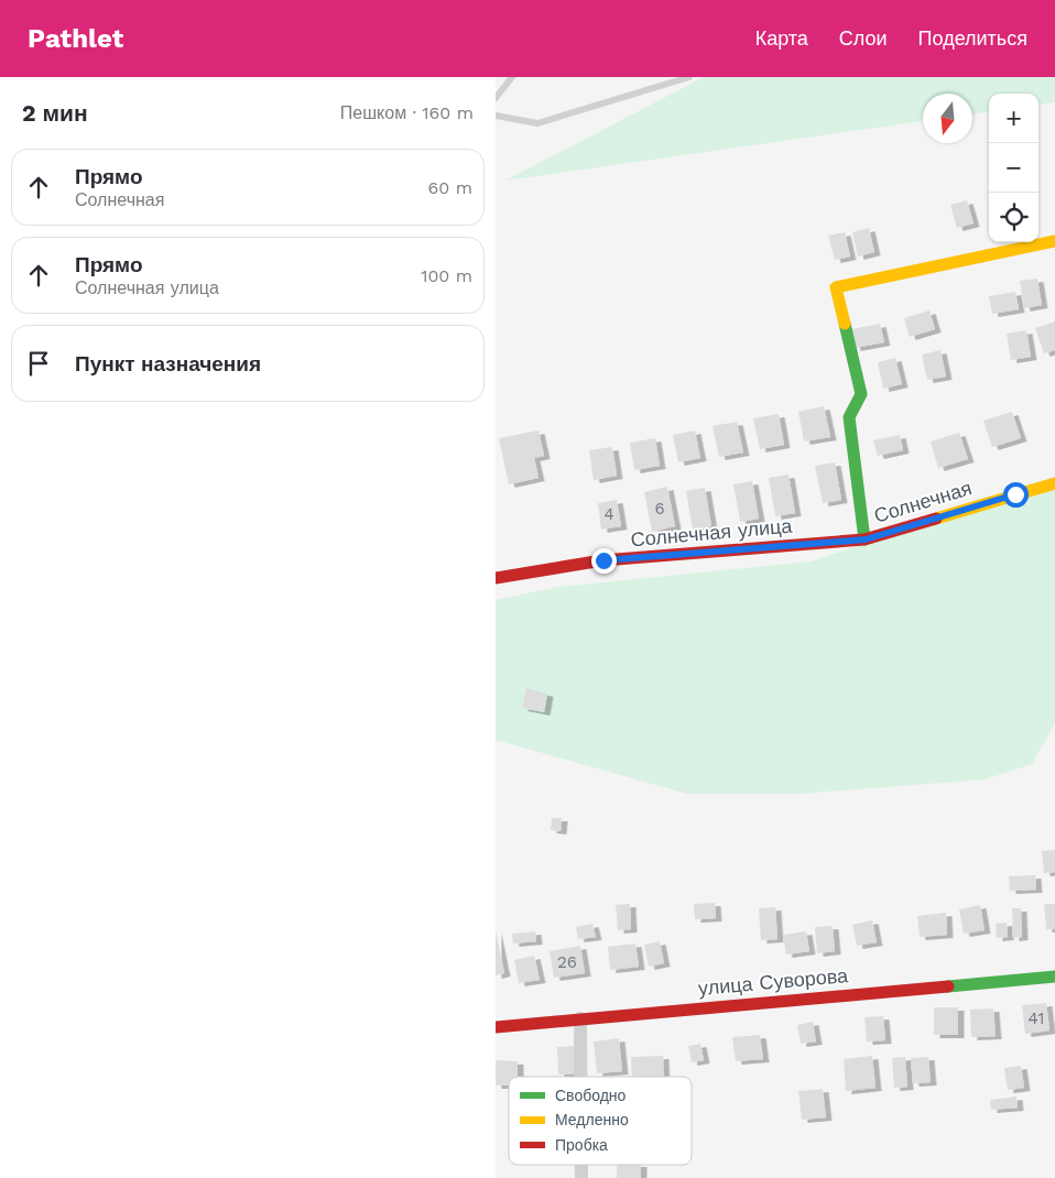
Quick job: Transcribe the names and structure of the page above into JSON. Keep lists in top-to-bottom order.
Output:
{
  "streets": {
    "street": ["Солнечная", "Солнечная улица", "улица Суворова"]
  },
  "crossings": [
    ["Солнечная", "Солнечная улица"]
  ],
  "house_numbers": [
    "6",
    "4",
    "26",
    "41"
  ],
  "legend": ["Свободно", "Медленно", "Пробка"],
  "north": "bottom",
  "page": {
    "header": "Pathlet",
    "nav": ["Карта", "Слои", "Поделиться"],
    "heading": ["2 мин", "Пешком · 160 m"],
    "map_buttons": ["+", "−"],
    "list": [
      ["Прямо", "Солнечная", "60 m"],
      ["Прямо", "Солнечная улица", "100 m"],
      "Пункт назначения"
    ]
  }
}
